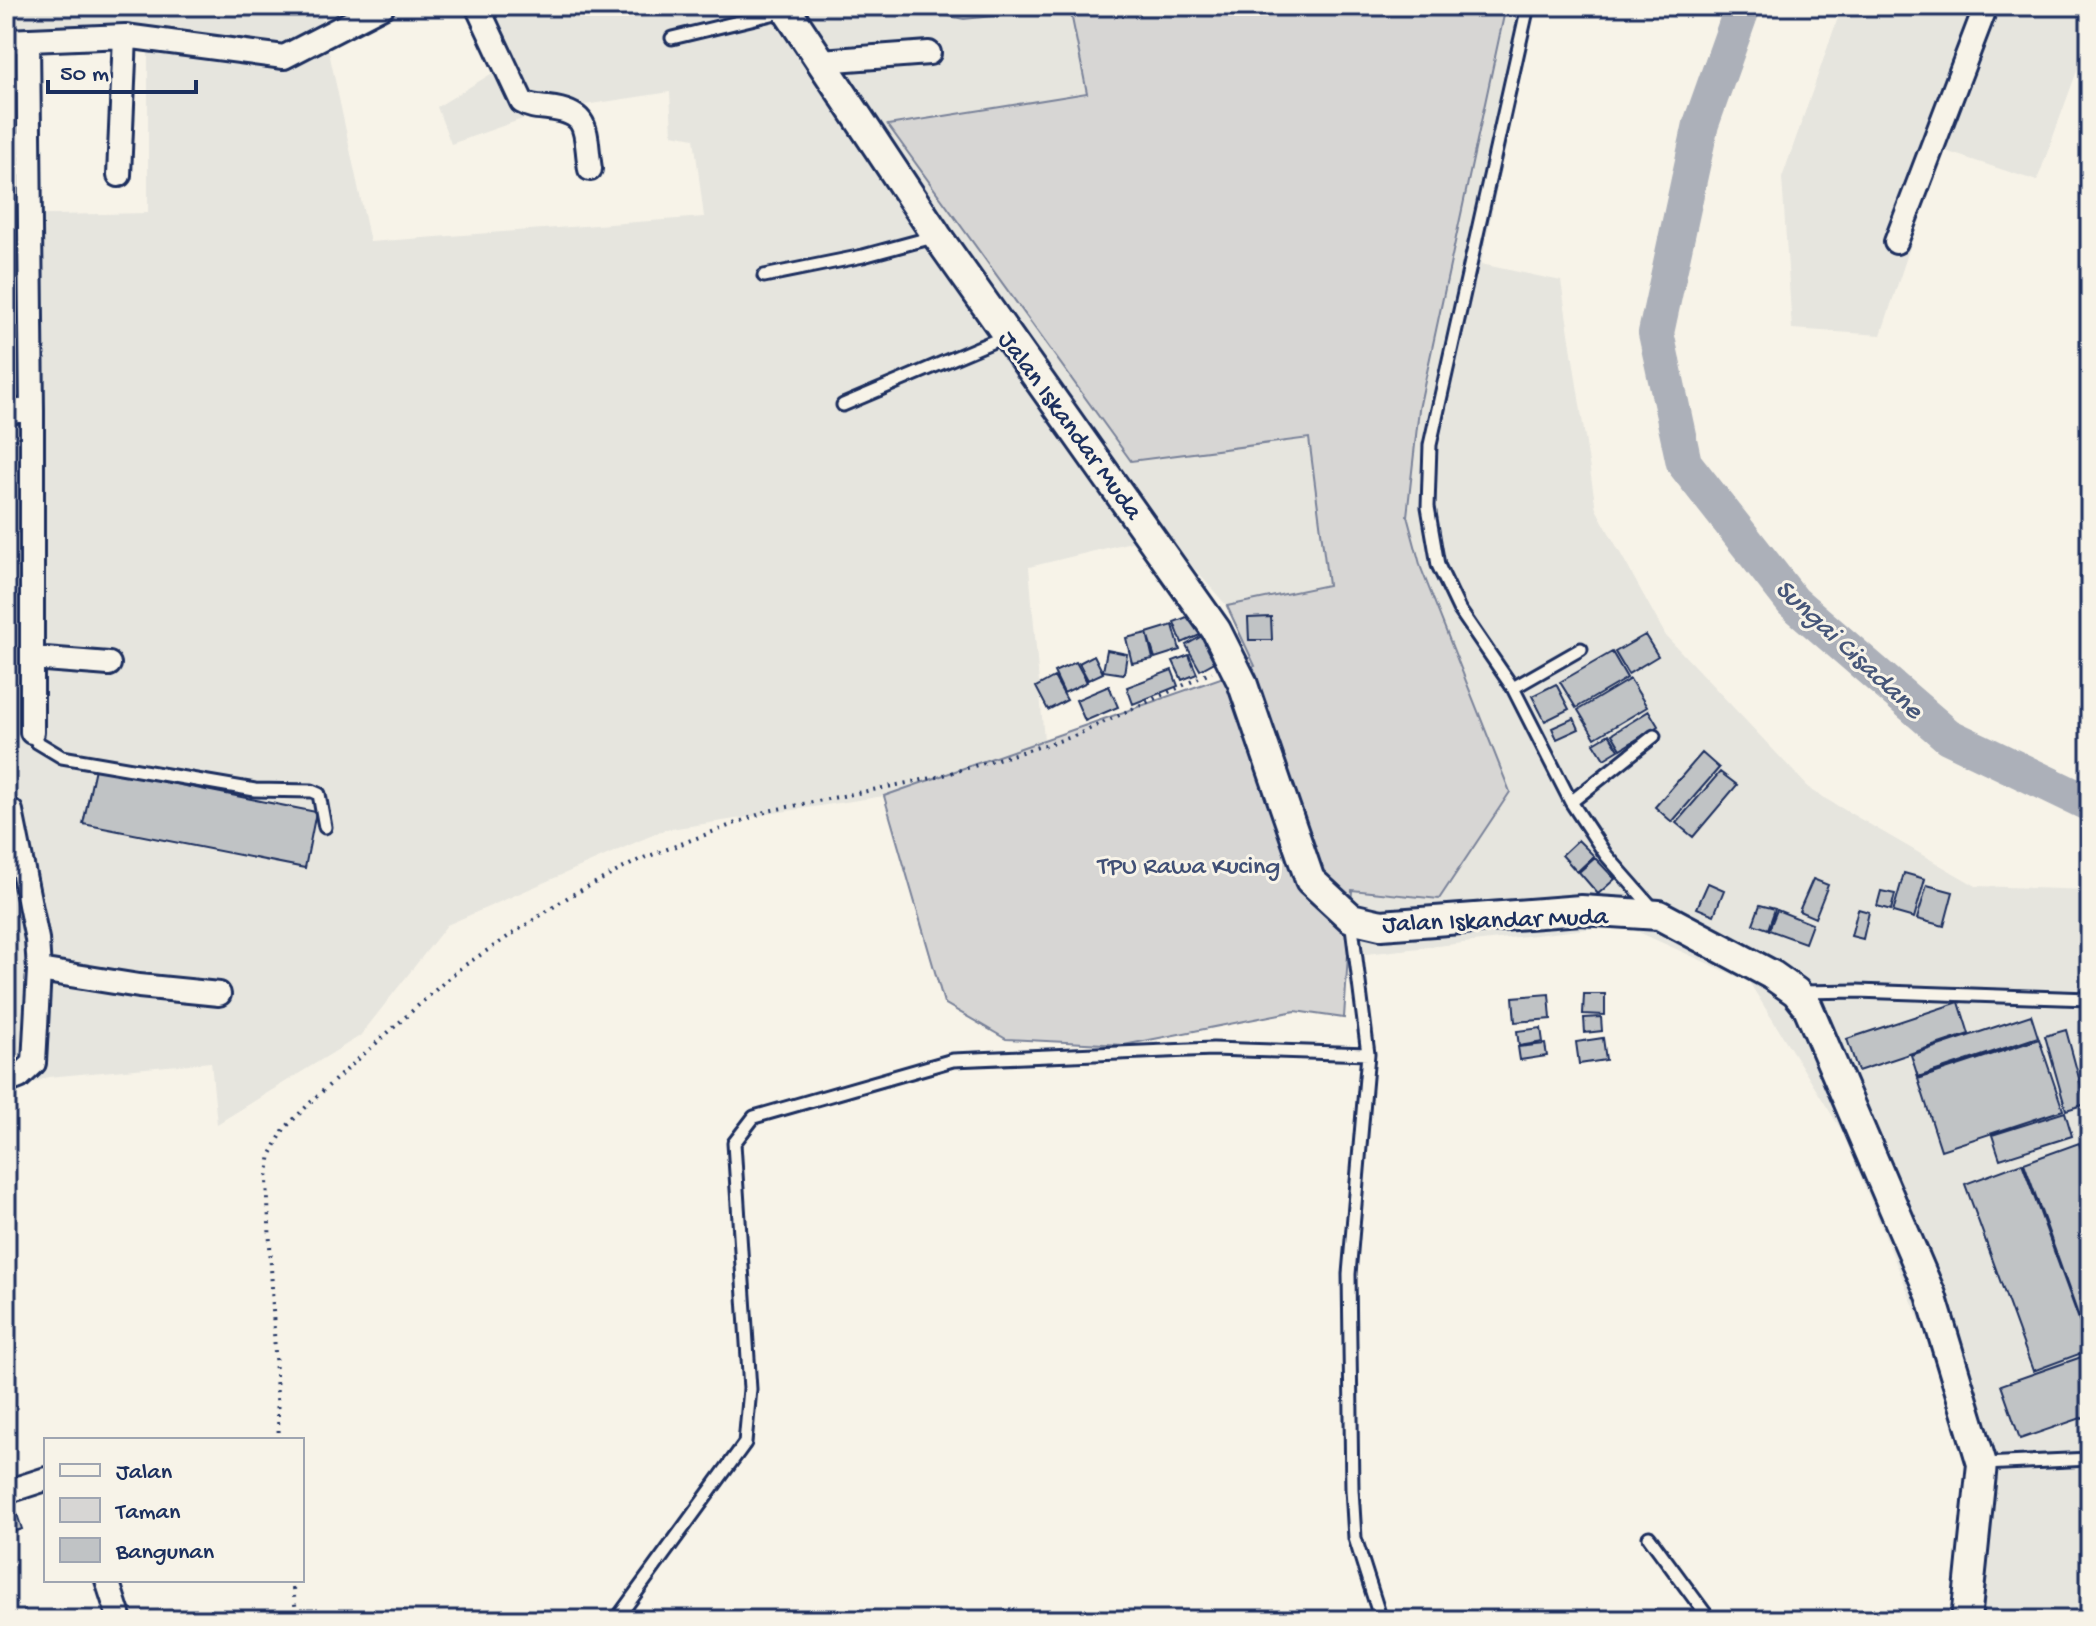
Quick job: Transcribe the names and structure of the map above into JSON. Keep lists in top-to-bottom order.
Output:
{
  "streets": {
    "street": ["Jalan Iskandar Muda"]
  },
  "water": ["Sungai Cisadane"],
  "parks": ["TPU Rawa Kucing"],
  "legend": ["Jalan", "Taman", "Bangunan"],
  "scale_bar": "50 m"
}
